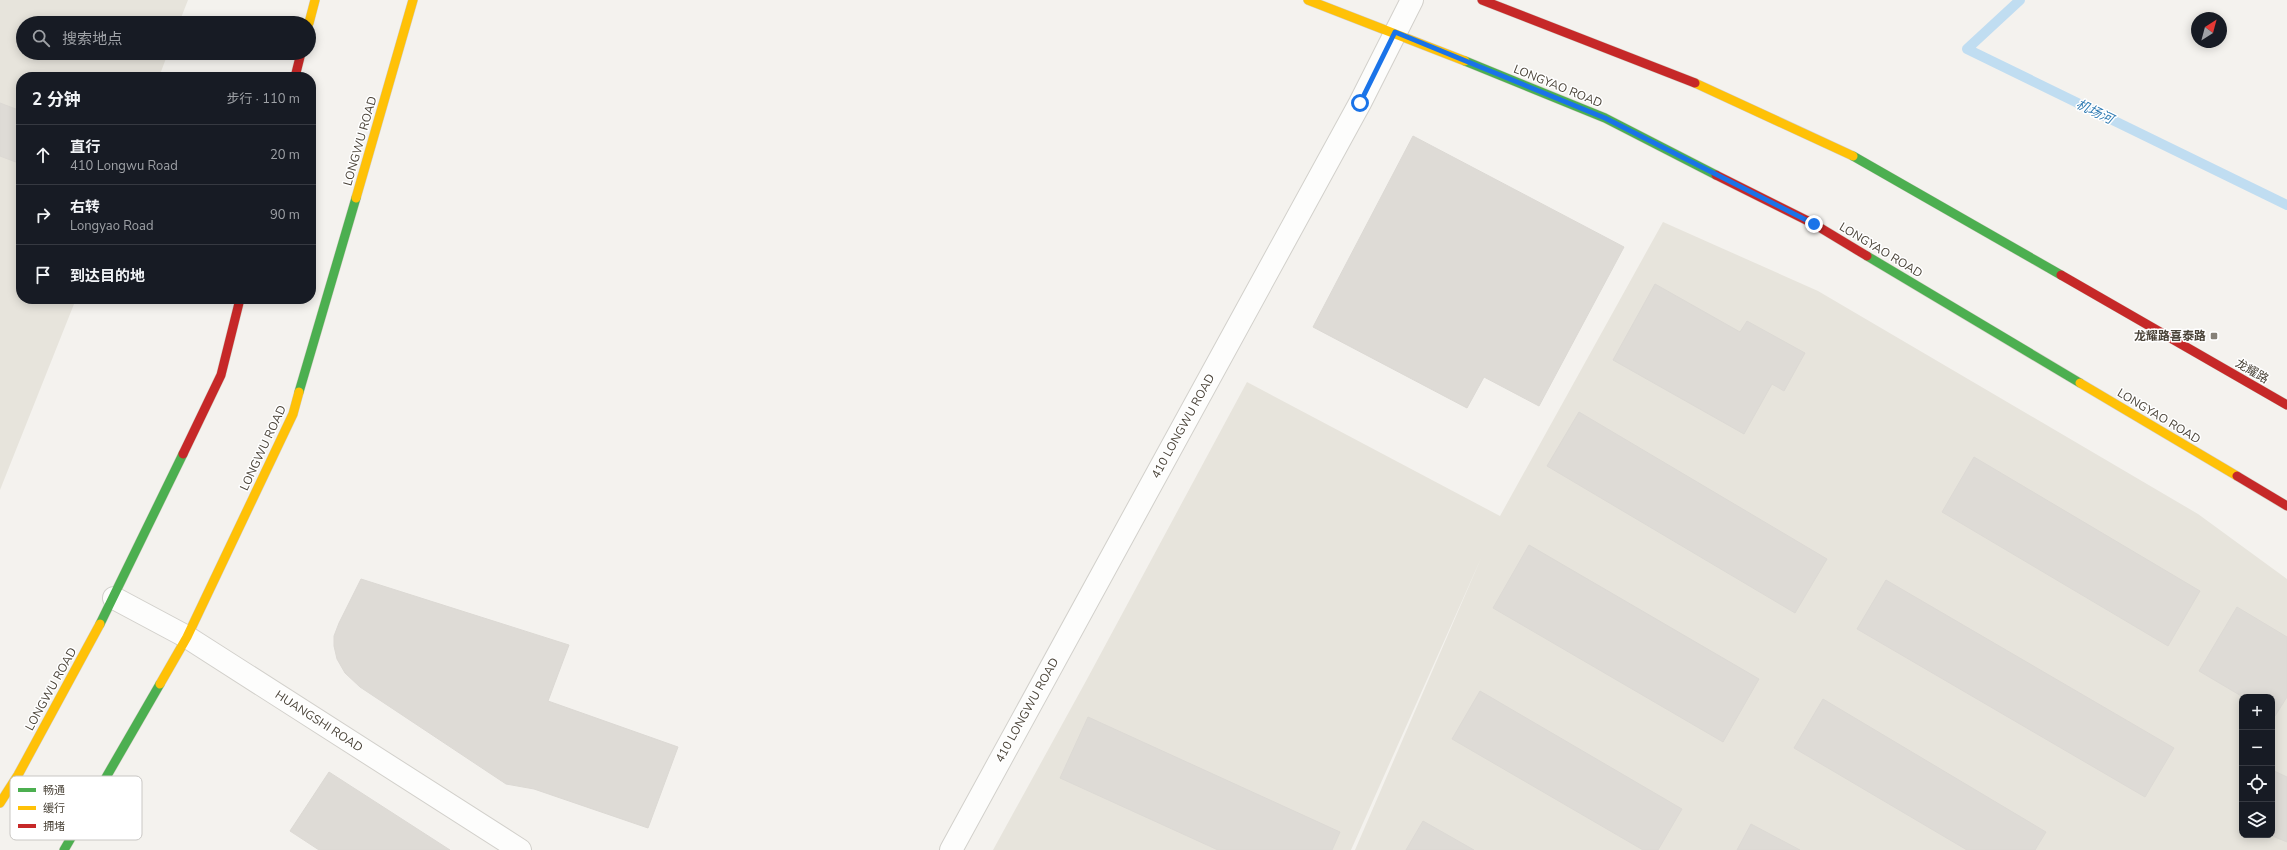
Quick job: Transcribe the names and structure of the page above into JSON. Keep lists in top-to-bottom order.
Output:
{
  "streets": {
    "main road": ["LONGYAO ROAD", "LONGWU ROAD"],
    "street": ["410 LONGWU ROAD", "HUANGSHI ROAD"]
  },
  "crossings": [
    ["LONGYAO ROAD", "410 LONGWU ROAD"],
    ["LONGWU ROAD", "HUANGSHI ROAD"]
  ],
  "water": ["机场河"],
  "places": {
    "transit": ["龙耀路喜泰路"]
  },
  "legend": ["畅通", "缓行", "拥堵"],
  "north": "top right",
  "page": {
    "search": "搜索地点",
    "heading": ["2 分钟", "步行 · 110 m"],
    "list": [
      ["直行", "410 Longwu Road", "20 m"],
      ["右转", "Longyao Road", "90 m"],
      "到达目的地"
    ],
    "map_buttons": ["+", "−"]
  }
}
